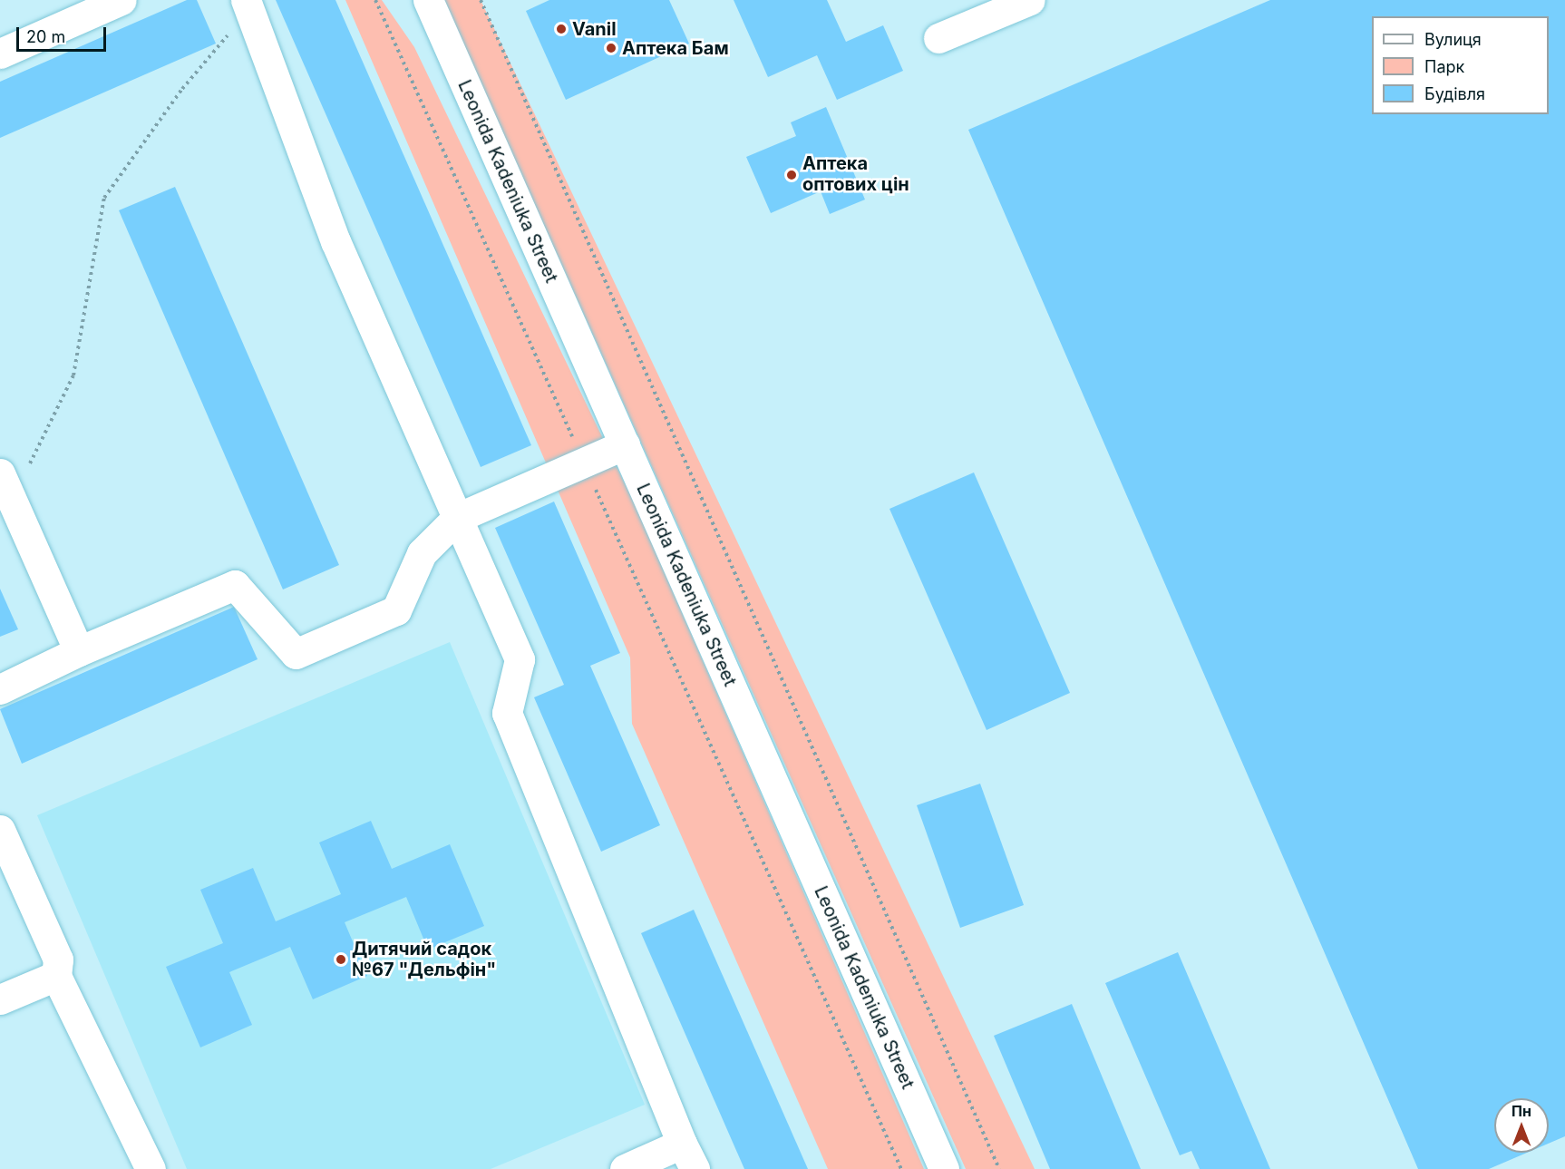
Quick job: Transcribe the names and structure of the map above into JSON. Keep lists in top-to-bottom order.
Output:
{
  "streets": {
    "street": ["Leonida Kadeniuka Street"]
  },
  "places": [
    "Vanil",
    "Аптека Бам",
    "Аптека оптових цін",
    "Дитячий садок №67 \"Дельфін\""
  ],
  "legend": ["Вулиця", "Парк", "Будівля"],
  "scale_bar": "20 m",
  "north": "top"
}
